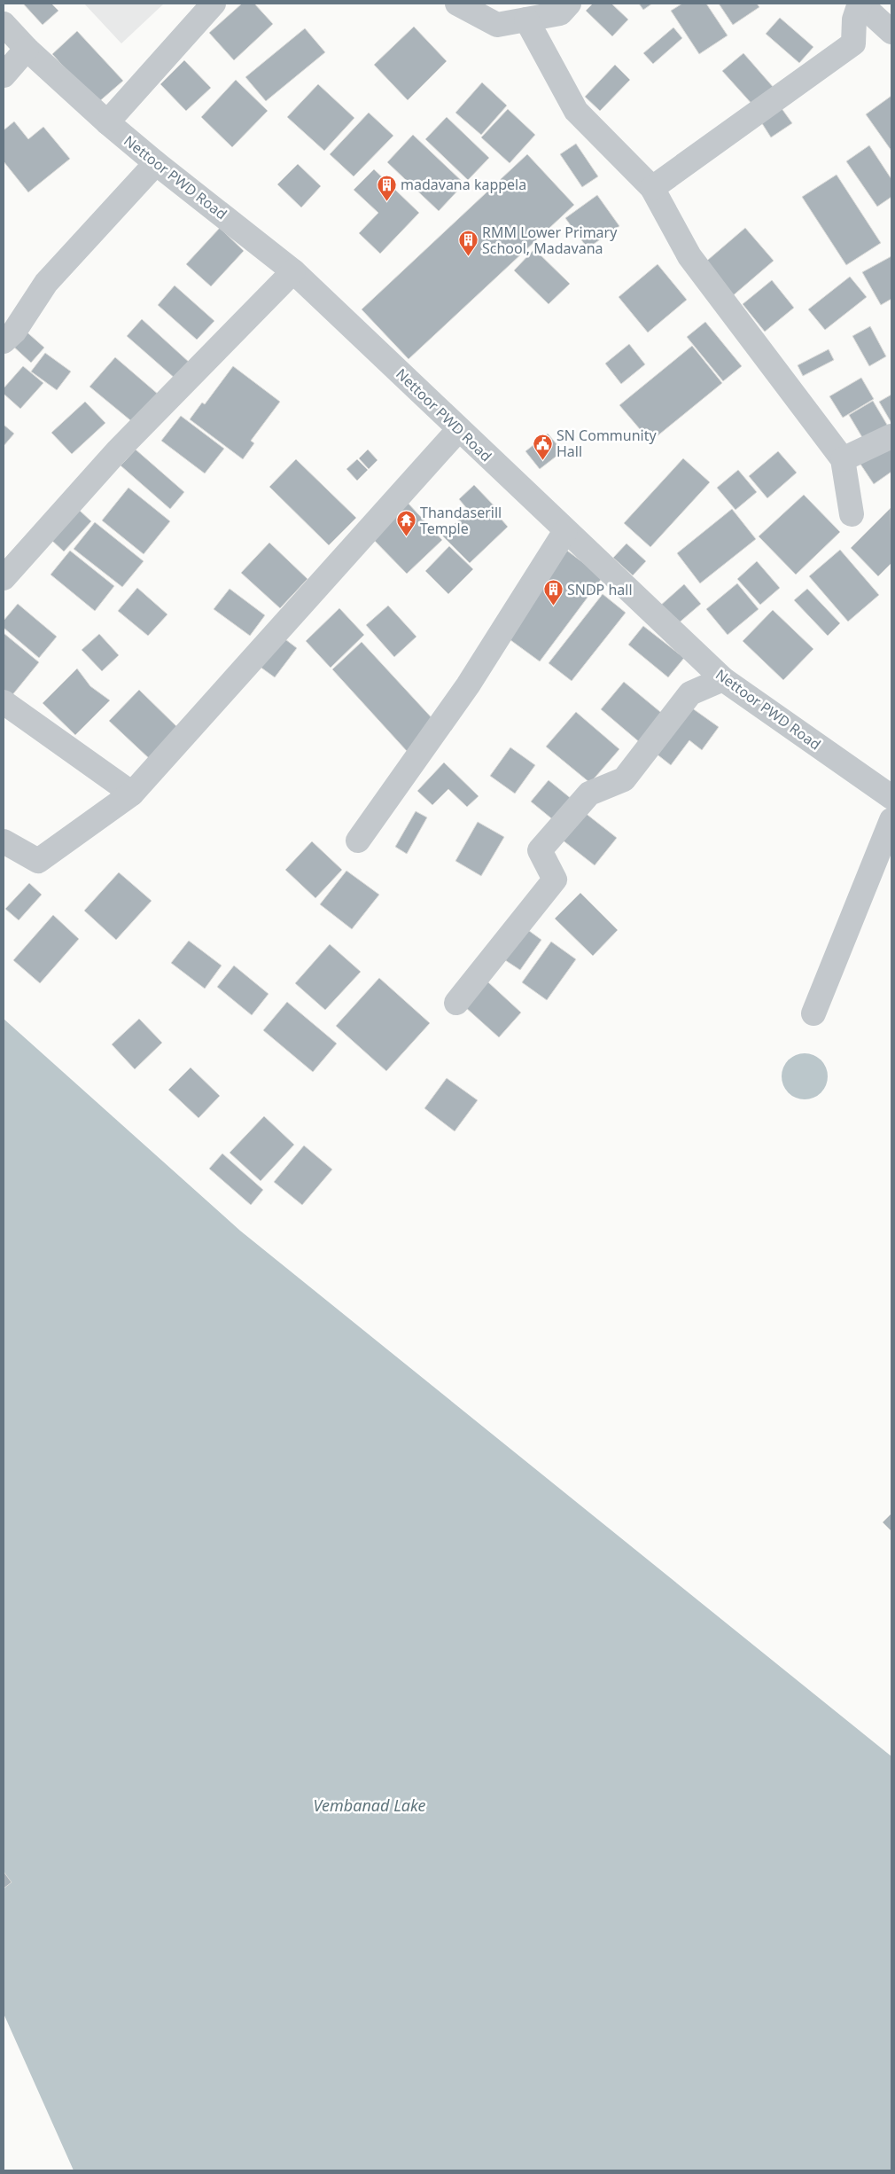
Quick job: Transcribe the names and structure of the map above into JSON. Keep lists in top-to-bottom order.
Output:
{
  "streets": {
    "street": ["Nettoor PWD Road"]
  },
  "water": ["Vembanad Lake"],
  "places": {
    "building": ["madavana kappela", "RMM Lower Primary School, Madavana", "SNDP hall"],
    "public building": ["SN Community Hall"],
    "temple": ["Thandaserill Temple"]
  }
}
